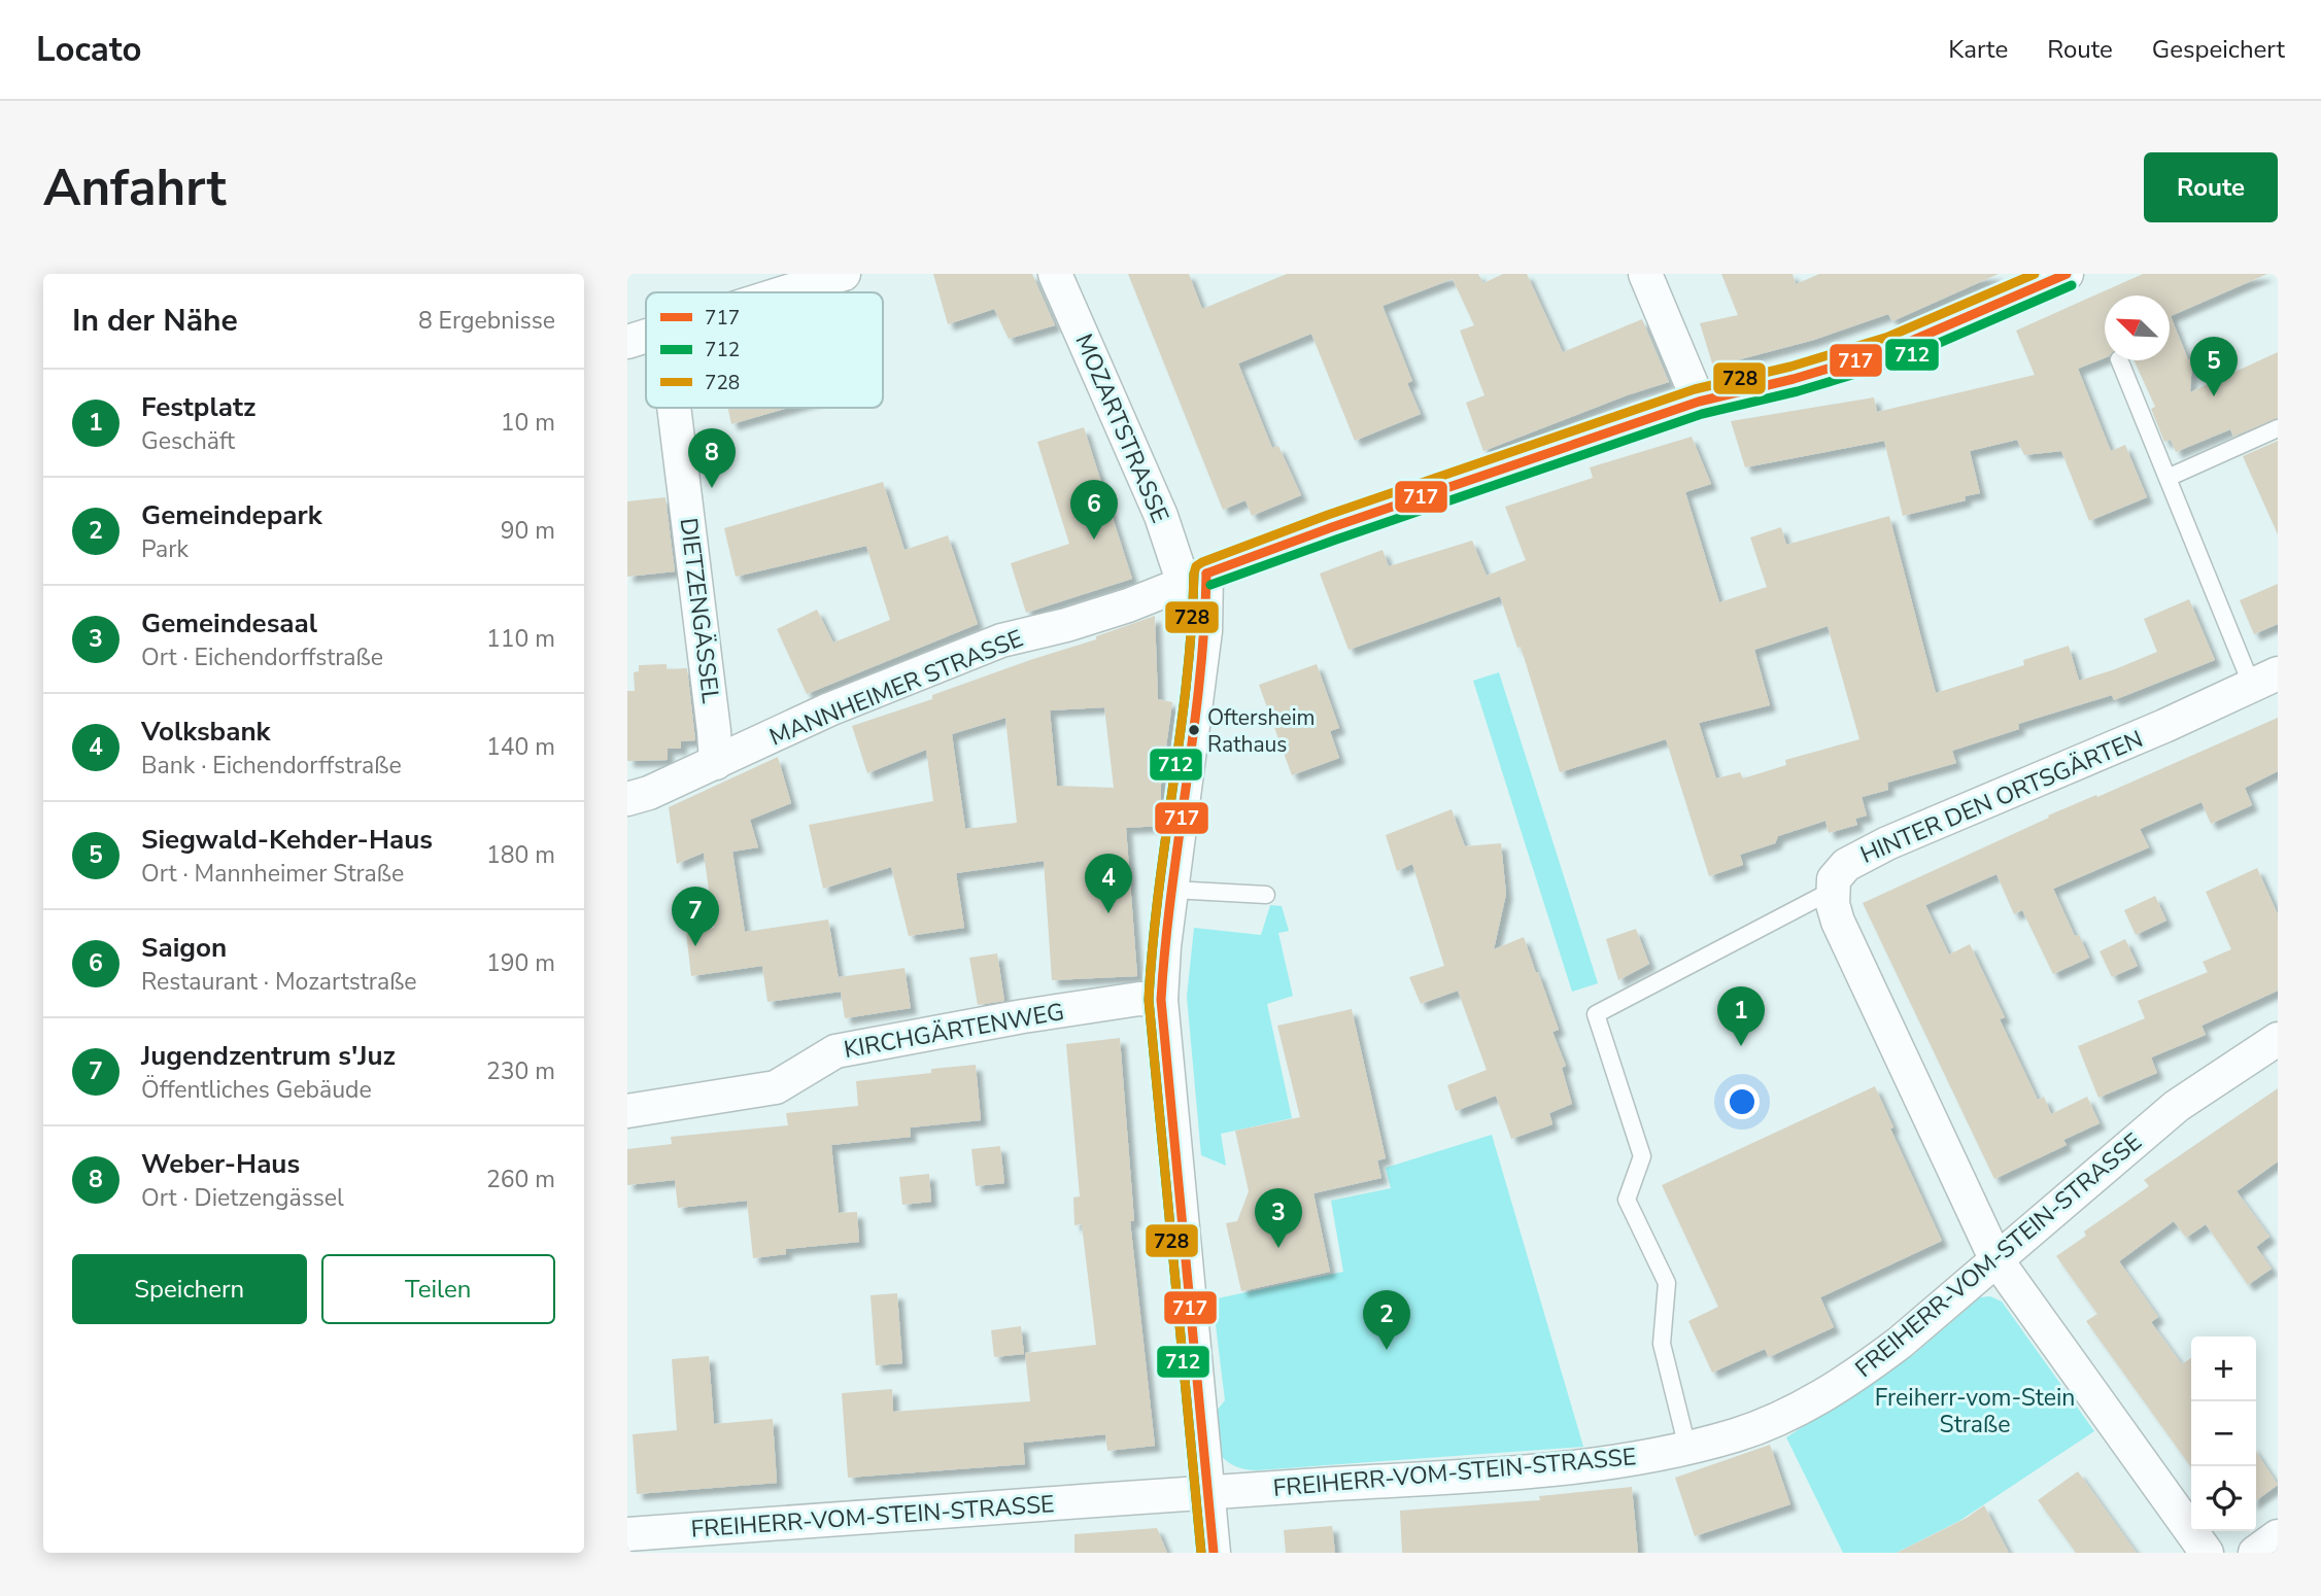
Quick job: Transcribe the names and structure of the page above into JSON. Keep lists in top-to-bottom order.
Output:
{
  "streets": {
    "street": [
      "MOZARTSTRASSE",
      "DIETZENGÄSSEL",
      "MANNHEIMER STRASSE",
      "HINTER DEN ORTSGÄRTEN",
      "KIRCHGÄRTENWEG",
      "FREIHERR-VOM-STEIN-STRASSE"
    ]
  },
  "crossings": [
    ["MOZARTSTRASSE", "MANNHEIMER STRASSE"],
    ["MOZARTSTRASSE", "KIRCHGÄRTENWEG"],
    ["MOZARTSTRASSE", "FREIHERR-VOM-STEIN-STRASSE"],
    ["DIETZENGÄSSEL", "MANNHEIMER STRASSE"]
  ],
  "parks": ["Freiherr-vom-Stein Straße"],
  "places": ["Oftersheim Rathaus"],
  "lines": ["transit line 717", "transit line 728", "transit line 712"],
  "legend": ["717", "712", "728"],
  "north": "top left",
  "page": {
    "header": "Locato",
    "nav": ["Karte", "Route", "Gespeichert"],
    "buttons": [
      "Route",
      ["Speichern", "Teilen"]
    ],
    "title": "Anfahrt",
    "heading": ["In der Nähe", "8 Ergebnisse"],
    "pins": [
      "5",
      "8",
      "6",
      "4",
      "7",
      "1",
      "3",
      "2"
    ],
    "list": [
      {
        "mark": "1",
        "name": "Festplatz",
        "note": "Geschäft",
        "value": "10 m"
      },
      {
        "mark": "2",
        "name": "Gemeindepark",
        "note": "Park",
        "value": "90 m"
      },
      {
        "mark": "3",
        "name": "Gemeindesaal",
        "note": "Ort · Eichendorffstraße",
        "value": "110 m"
      },
      {
        "mark": "4",
        "name": "Volksbank",
        "note": "Bank · Eichendorffstraße",
        "value": "140 m"
      },
      {
        "mark": "5",
        "name": "Siegwald-Kehder-Haus",
        "note": "Ort · Mannheimer Straße",
        "value": "180 m"
      },
      {
        "mark": "6",
        "name": "Saigon",
        "note": "Restaurant · Mozartstraße",
        "value": "190 m"
      },
      {
        "mark": "7",
        "name": "Jugendzentrum s'Juz",
        "note": "Öffentliches Gebäude",
        "value": "230 m"
      },
      {
        "mark": "8",
        "name": "Weber-Haus",
        "note": "Ort · Dietzengässel",
        "value": "260 m"
      }
    ],
    "map_buttons": ["+", "−"]
  }
}
